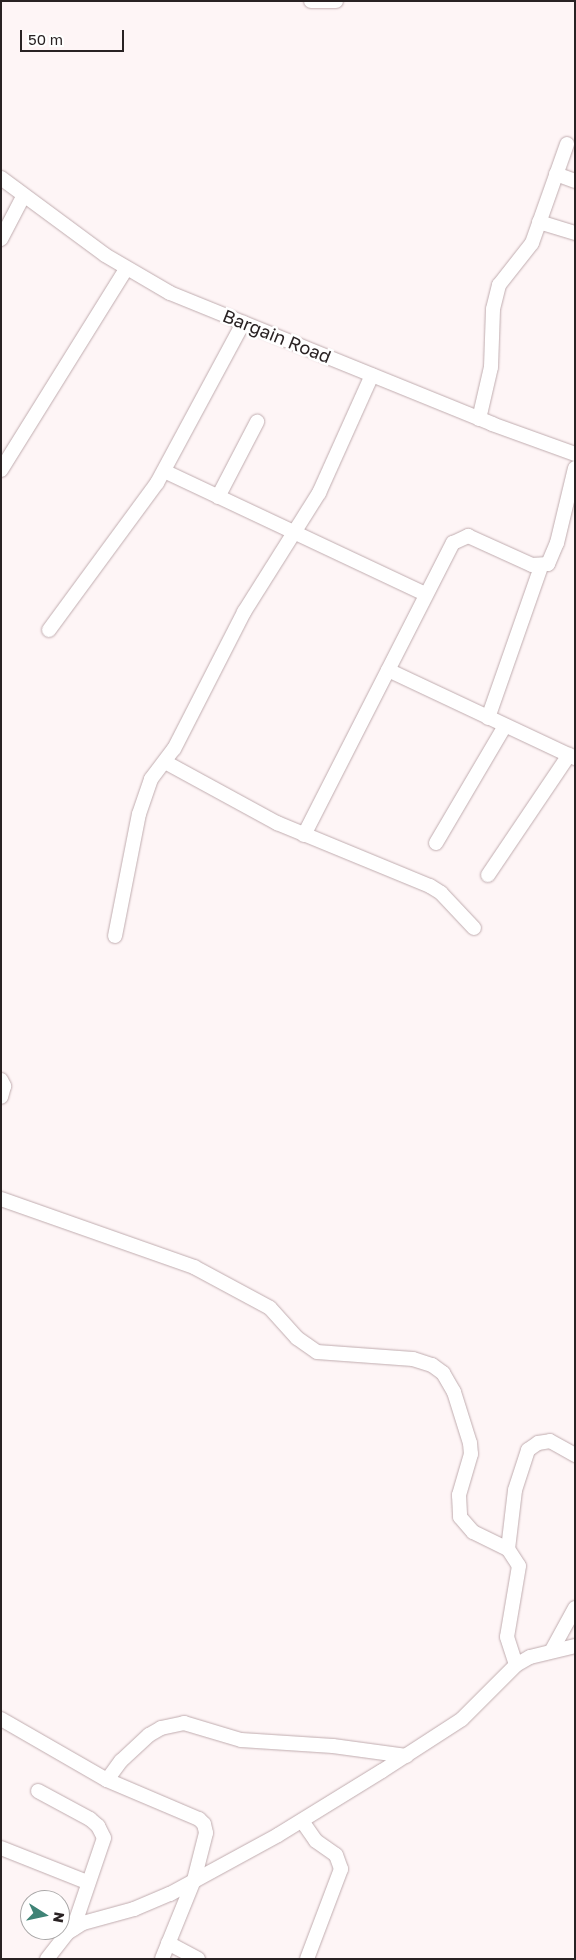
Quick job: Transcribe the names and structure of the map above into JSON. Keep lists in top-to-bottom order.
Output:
{
  "streets": {
    "street": ["Bargain Road"]
  },
  "scale_bar": "50 m",
  "north": "right"
}
